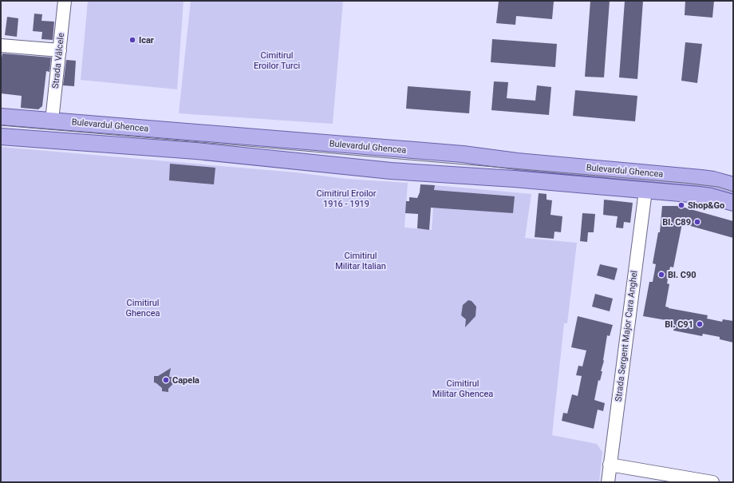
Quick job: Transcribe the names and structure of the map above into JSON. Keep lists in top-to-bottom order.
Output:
{
  "streets": {
    "main road": ["Bulevardul Ghencea"],
    "street": ["Strada Vâlcele", "Strada Sergent Major Cara Anghel"]
  },
  "crossings": [
    ["Strada Vâlcele", "Bulevardul Ghencea"],
    ["Bulevardul Ghencea", "Strada Sergent Major Cara Anghel"]
  ],
  "parks": [
    "Cimitirul Eroilor Turci",
    "Cimitirul Eroilor 1916 - 1919",
    "Cimitirul Militar Italian",
    "Cimitirul Ghencea",
    "Cimitirul Militar Ghencea"
  ],
  "places": [
    "Icar",
    "Shop&Go",
    "Bl. C89",
    "Bl. C90",
    "Bl. C91",
    "Capela"
  ]
}
